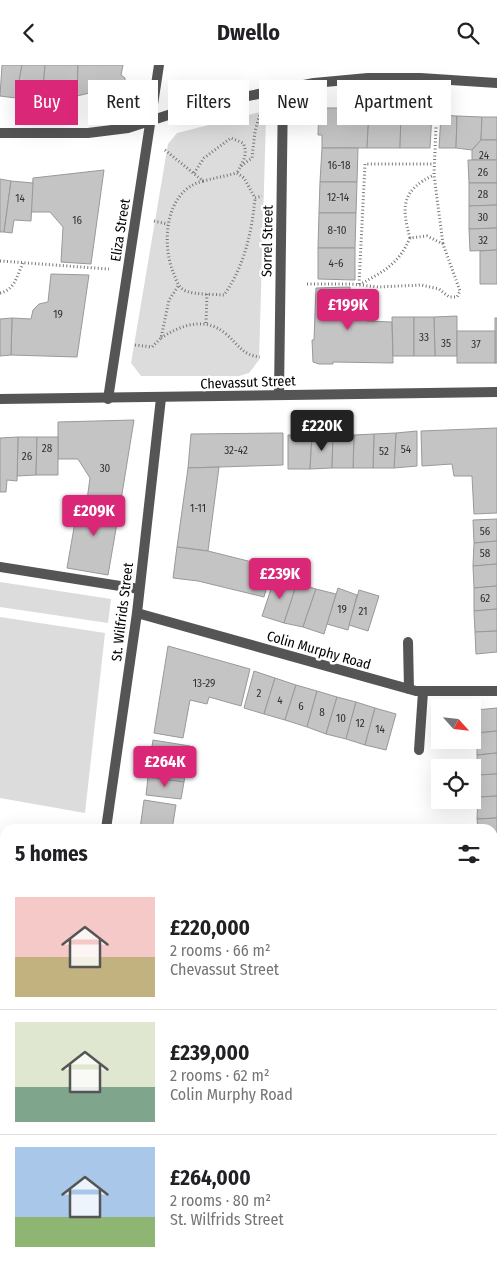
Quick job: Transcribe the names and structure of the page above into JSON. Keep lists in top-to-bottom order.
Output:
{
  "streets": {
    "street": [
      "Eliza Street",
      "Sorrel Street",
      "Chevassut Street",
      "St. Wilfrids Street",
      "Colin Murphy Road"
    ]
  },
  "crossings": [
    ["Eliza Street", "Chevassut Street"],
    ["Sorrel Street", "Chevassut Street"],
    ["Chevassut Street", "St. Wilfrids Street"],
    ["St. Wilfrids Street", "Colin Murphy Road"]
  ],
  "house_numbers": [
    "24",
    "16-18",
    "26",
    "28",
    "12-14",
    "14",
    "30",
    "16",
    "8-10",
    "32",
    "4-6",
    "19",
    "33",
    "35",
    "37",
    "28",
    "54",
    "32-42",
    "52",
    "26",
    "30",
    "1-11",
    "56",
    "58",
    "62",
    "19",
    "21",
    "13-29",
    "2",
    "4",
    "6",
    "8",
    "10",
    "12",
    "14"
  ],
  "north": "bottom right",
  "page": {
    "header": "Dwello",
    "chip": [
      "Buy",
      "Rent",
      "Filters",
      "New",
      "Apartment"
    ],
    "price": [
      "£199K",
      "£220K",
      "£209K",
      "£239K",
      "£264K"
    ],
    "heading": "5 homes",
    "list": [
      {
        "name": "£220,000",
        "note": "2 rooms · 66 m² · Chevassut Street"
      },
      {
        "name": "£239,000",
        "note": "2 rooms · 62 m² · Colin Murphy Road"
      },
      {
        "name": "£264,000",
        "note": "2 rooms · 80 m² · St. Wilfrids Street"
      }
    ]
  }
}
